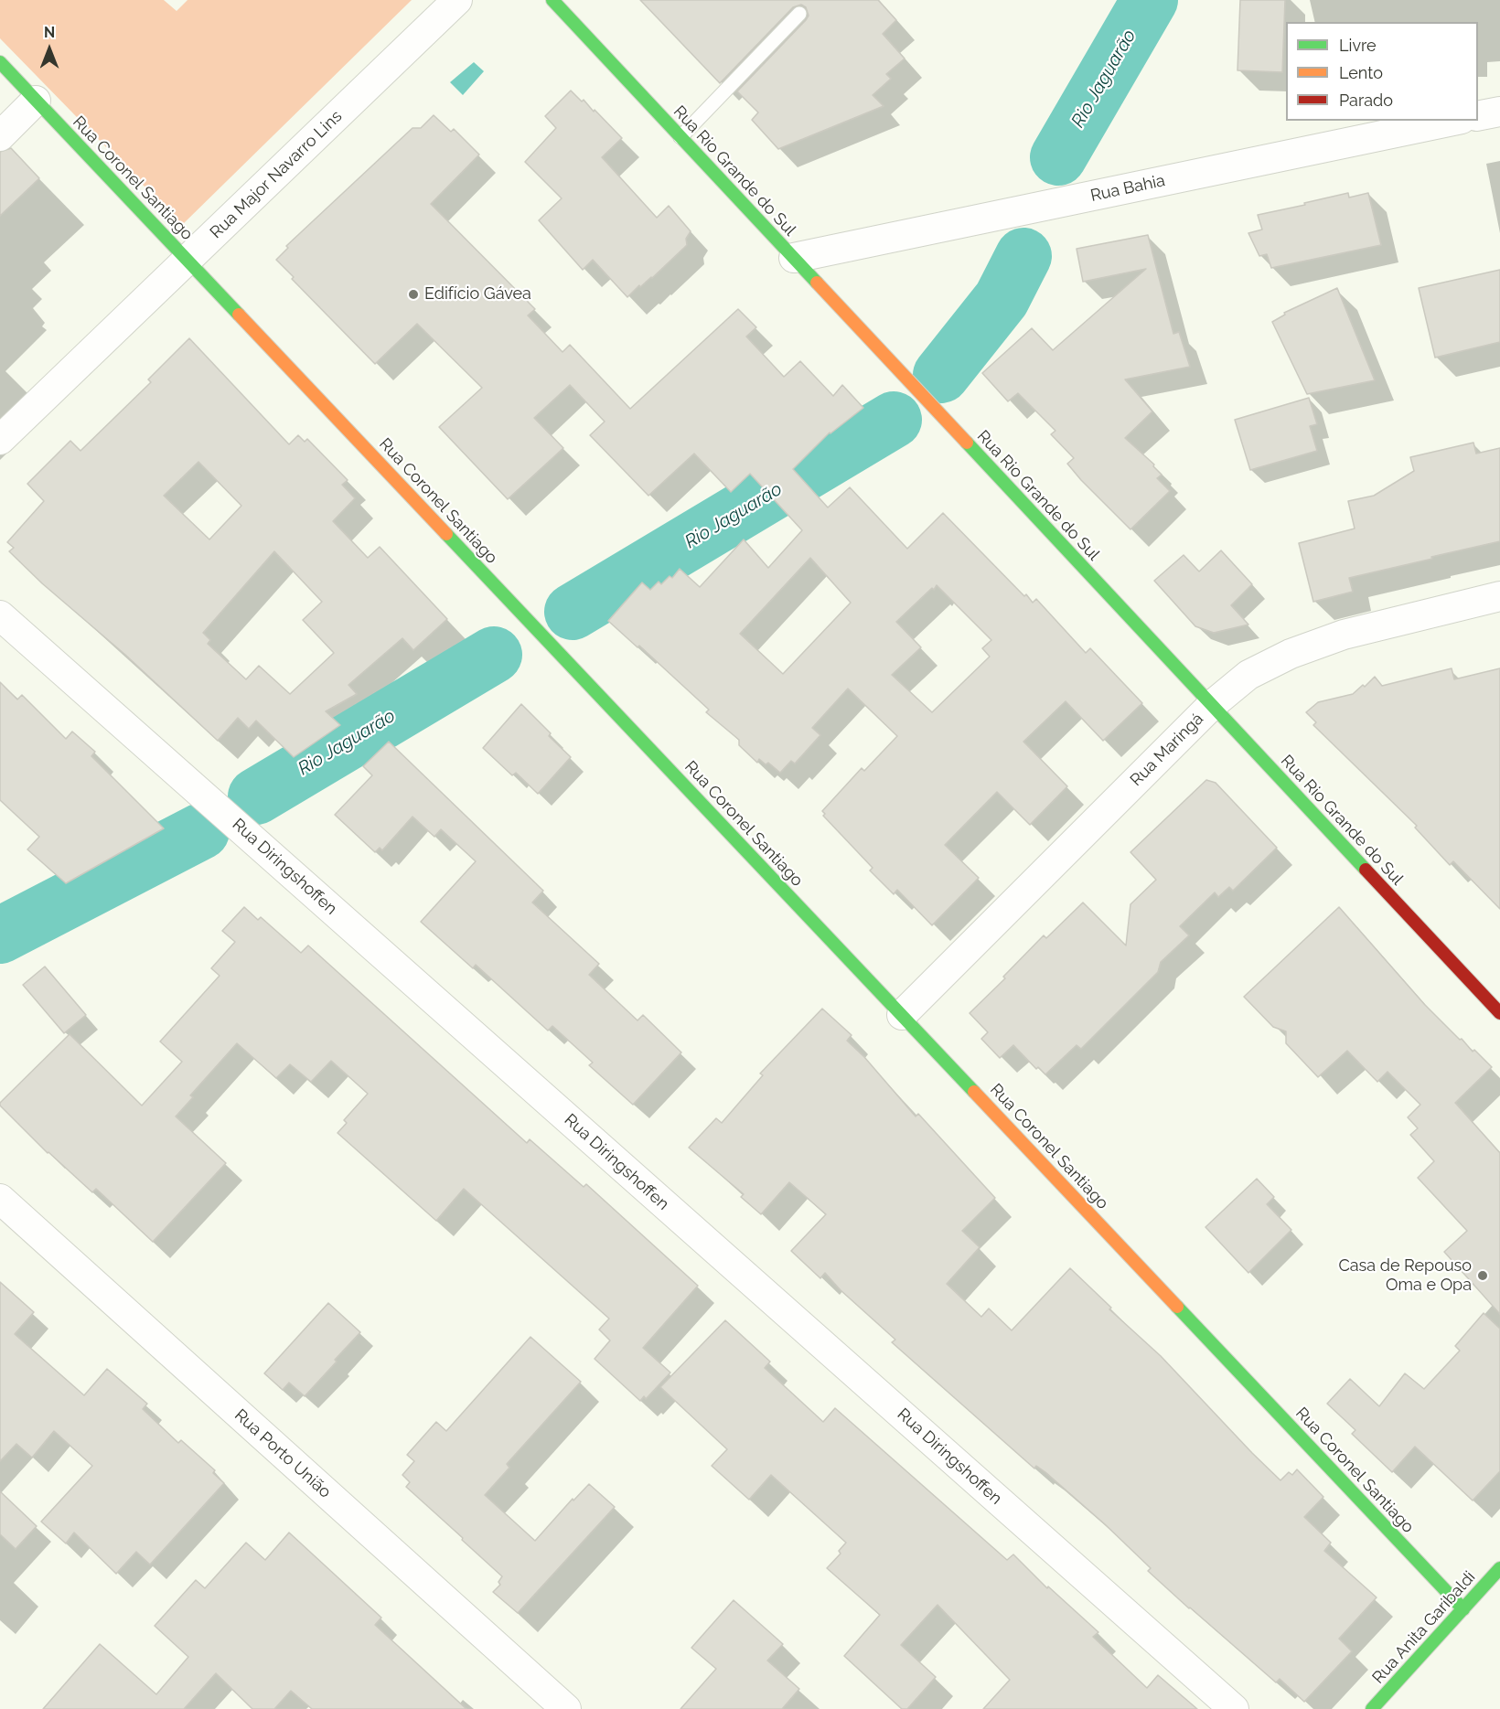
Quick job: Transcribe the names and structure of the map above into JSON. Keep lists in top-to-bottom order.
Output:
{
  "streets": {
    "main road": ["Rua Rio Grande do Sul", "Rua Coronel Santiago", "Rua Anita Garibaldi"],
    "street": [
      "Rua Major Navarro Lins",
      "Rua Bahia",
      "Rua Maringá",
      "Rua Diringshoffen",
      "Rua Porto União"
    ]
  },
  "crossings": [
    ["Rua Rio Grande do Sul", "Rua Bahia"],
    ["Rua Rio Grande do Sul", "Rua Maringá"],
    ["Rua Major Navarro Lins", "Rua Coronel Santiago"],
    ["Rua Coronel Santiago", "Rua Maringá"],
    ["Rua Coronel Santiago", "Rua Anita Garibaldi"]
  ],
  "water": ["Rio Jaguarão"],
  "places": ["Edifício Gávea", "Casa de Repouso Oma e Opa"],
  "legend": ["Livre", "Lento", "Parado"],
  "north": "top"
}
